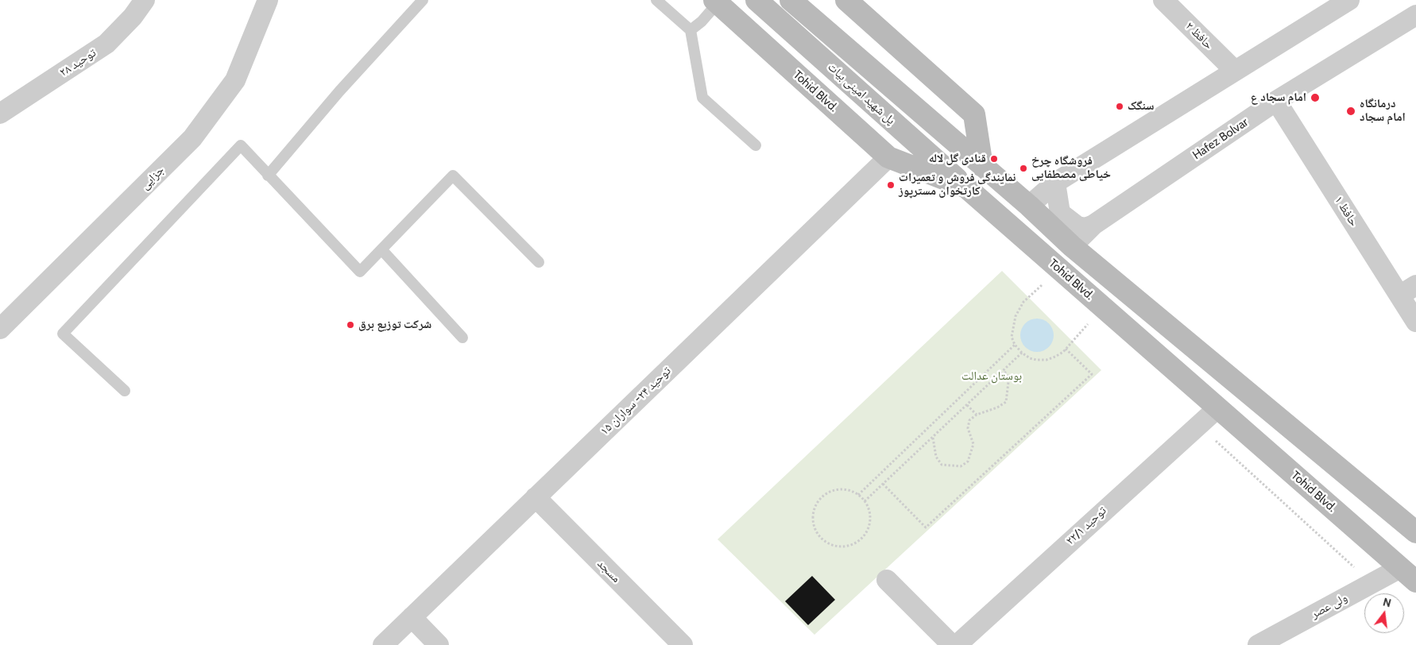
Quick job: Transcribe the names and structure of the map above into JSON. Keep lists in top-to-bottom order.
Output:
{
  "streets": {
    "main road": ["Tohid Blvd.", "پل شهید امینی بیات"],
    "street": [
      "حافظ ۲",
      "توحید ۲۸",
      "Hafez Bolvar",
      "جزایی",
      "حافظ ۱",
      "توحید ۲۴- سواران ۱۵",
      "توحید ۲۲/۱",
      "مسجد",
      "ولی عصر"
    ]
  },
  "crossings": [
    ["Tohid Blvd.", "پل شهید امینی بیات"],
    ["Tohid Blvd.", "توحید ۲۴- سواران ۱۵"],
    ["Tohid Blvd.", "توحید ۲۲/۱"],
    ["Tohid Blvd.", "ولی عصر"],
    ["Hafez Bolvar", "حافظ ۱"],
    ["توحید ۲۴- سواران ۱۵", "مسجد"]
  ],
  "parks": ["بوستان عدالت"],
  "places": [
    "امام سجاد ع",
    "سنگک",
    "درمانگاه امام سجاد",
    "قنادی گل لاله",
    "فروشگاه چرخ خیاطی مصطفایی",
    "نمایندگی فروش و تعمیرات کارتخوان مسترپوز",
    "شرکت توزیع برق"
  ],
  "north": "top"
}
